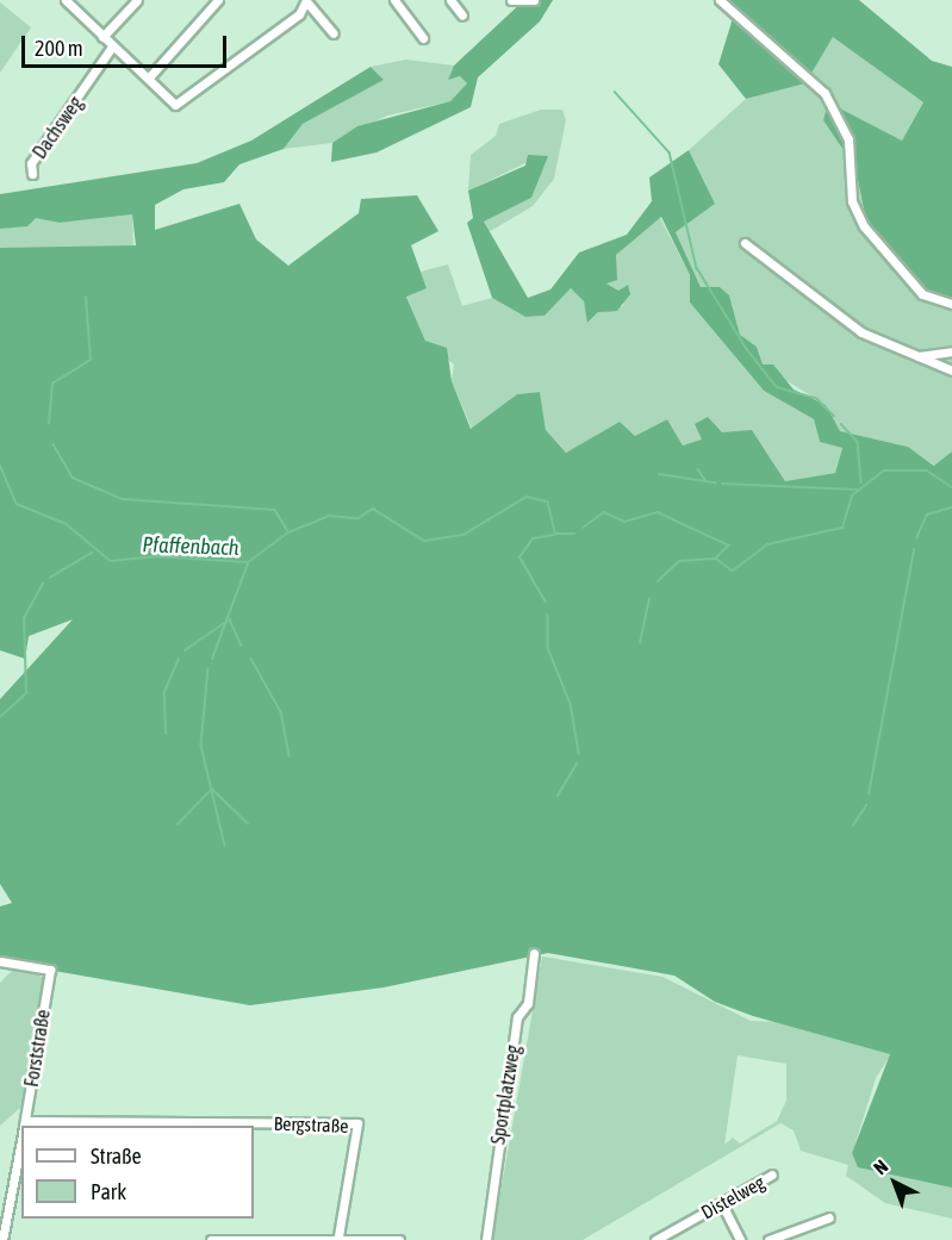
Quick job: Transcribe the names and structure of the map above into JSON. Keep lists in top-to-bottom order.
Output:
{
  "streets": {
    "street": [
      "Dachsweg",
      "Forststraße",
      "Sportplatzweg",
      "Bergstraße",
      "Distelweg"
    ]
  },
  "crossings": [
    ["Forststraße", "Bergstraße"]
  ],
  "water": ["Pfaffenbach"],
  "legend": ["Straße", "Park"],
  "scale_bar": "200 m",
  "north": "top left"
}
